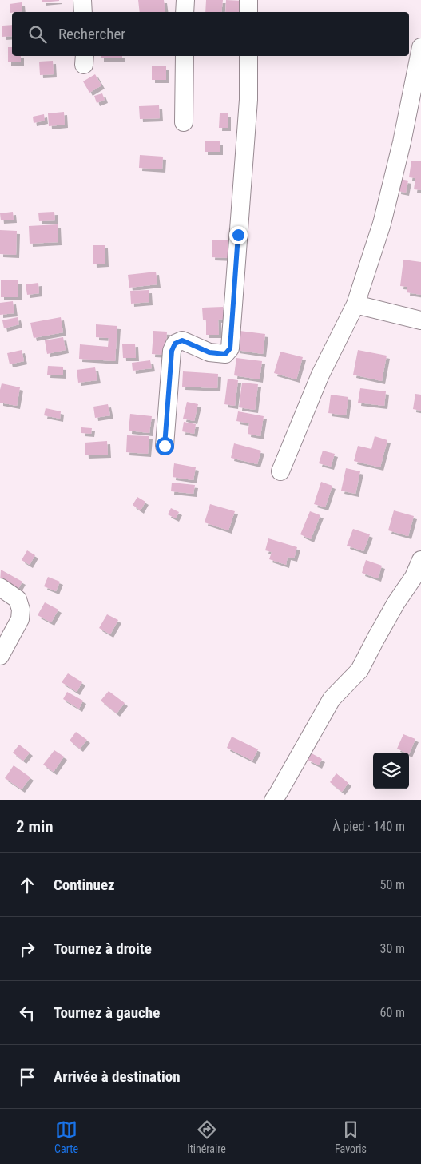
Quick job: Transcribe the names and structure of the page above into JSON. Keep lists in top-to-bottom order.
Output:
{
  "page": {
    "search": "Rechercher",
    "heading": ["2 min", "À pied · 140 m"],
    "list": [
      ["Continuez", "50 m"],
      ["Tournez à droite", "30 m"],
      ["Tournez à gauche", "60 m"],
      "Arrivée à destination"
    ],
    "nav": ["Carte", "Itinéraire", "Favoris"]
  }
}
